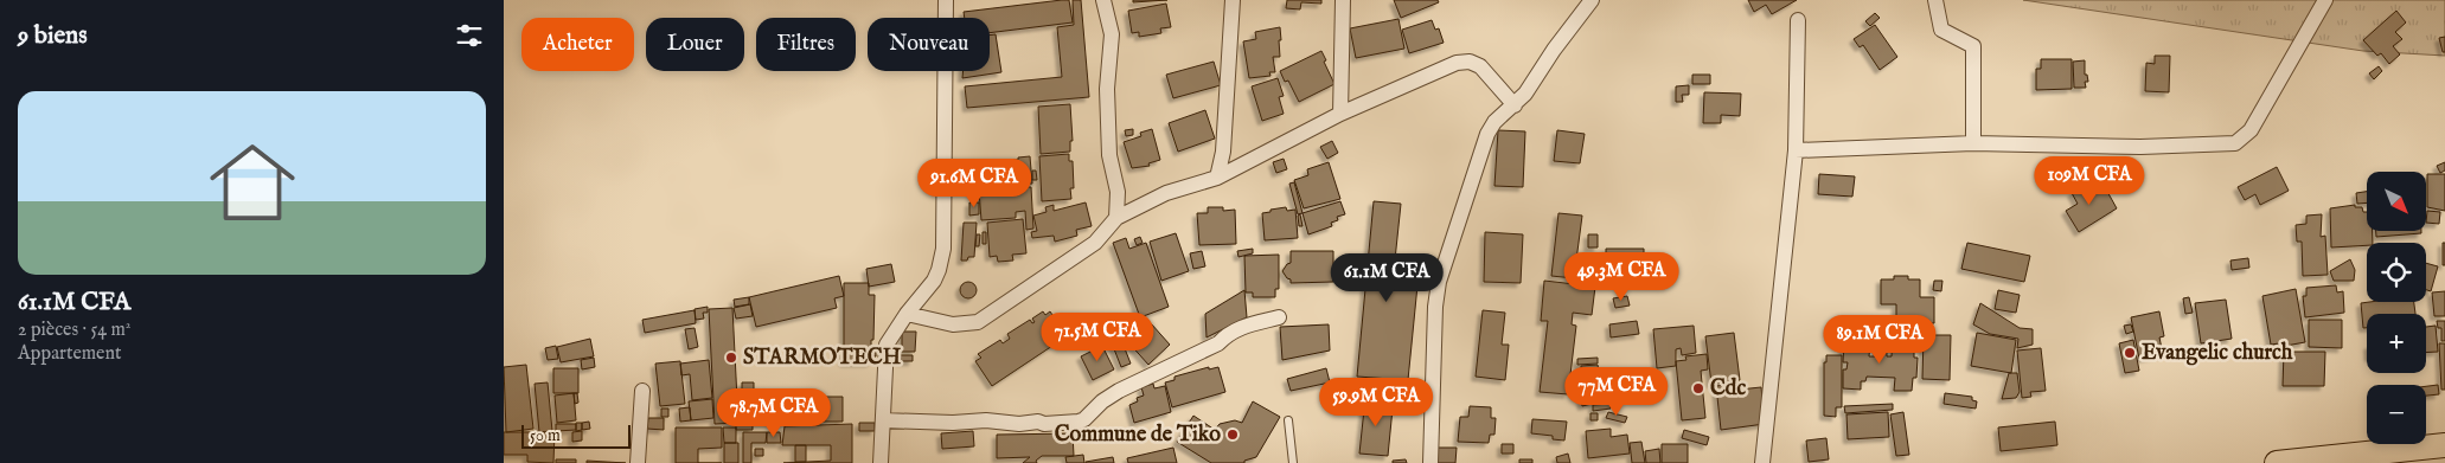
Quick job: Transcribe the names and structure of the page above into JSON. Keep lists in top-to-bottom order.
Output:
{
  "places": [
    "Evangelic church",
    "STARMOTECH",
    "Cdc",
    "Commune de Tiko"
  ],
  "scale_bar": "50 m",
  "north": "bottom right",
  "page": {
    "heading": "9 biens",
    "chip": [
      "Acheter",
      "Louer",
      "Filtres",
      "Nouveau"
    ],
    "list": [
      {
        "name": "61.1M CFA",
        "note": "2 pièces · 54 m² · Appartement"
      }
    ],
    "price": [
      "109M CFA",
      "91.6M CFA",
      "49.3M CFA",
      "61.1M CFA",
      "71.5M CFA",
      "89.1M CFA",
      "77M CFA",
      "59.9M CFA",
      "78.7M CFA"
    ],
    "map_buttons": ["+", "−"],
    "scale": "50 m"
  }
}
